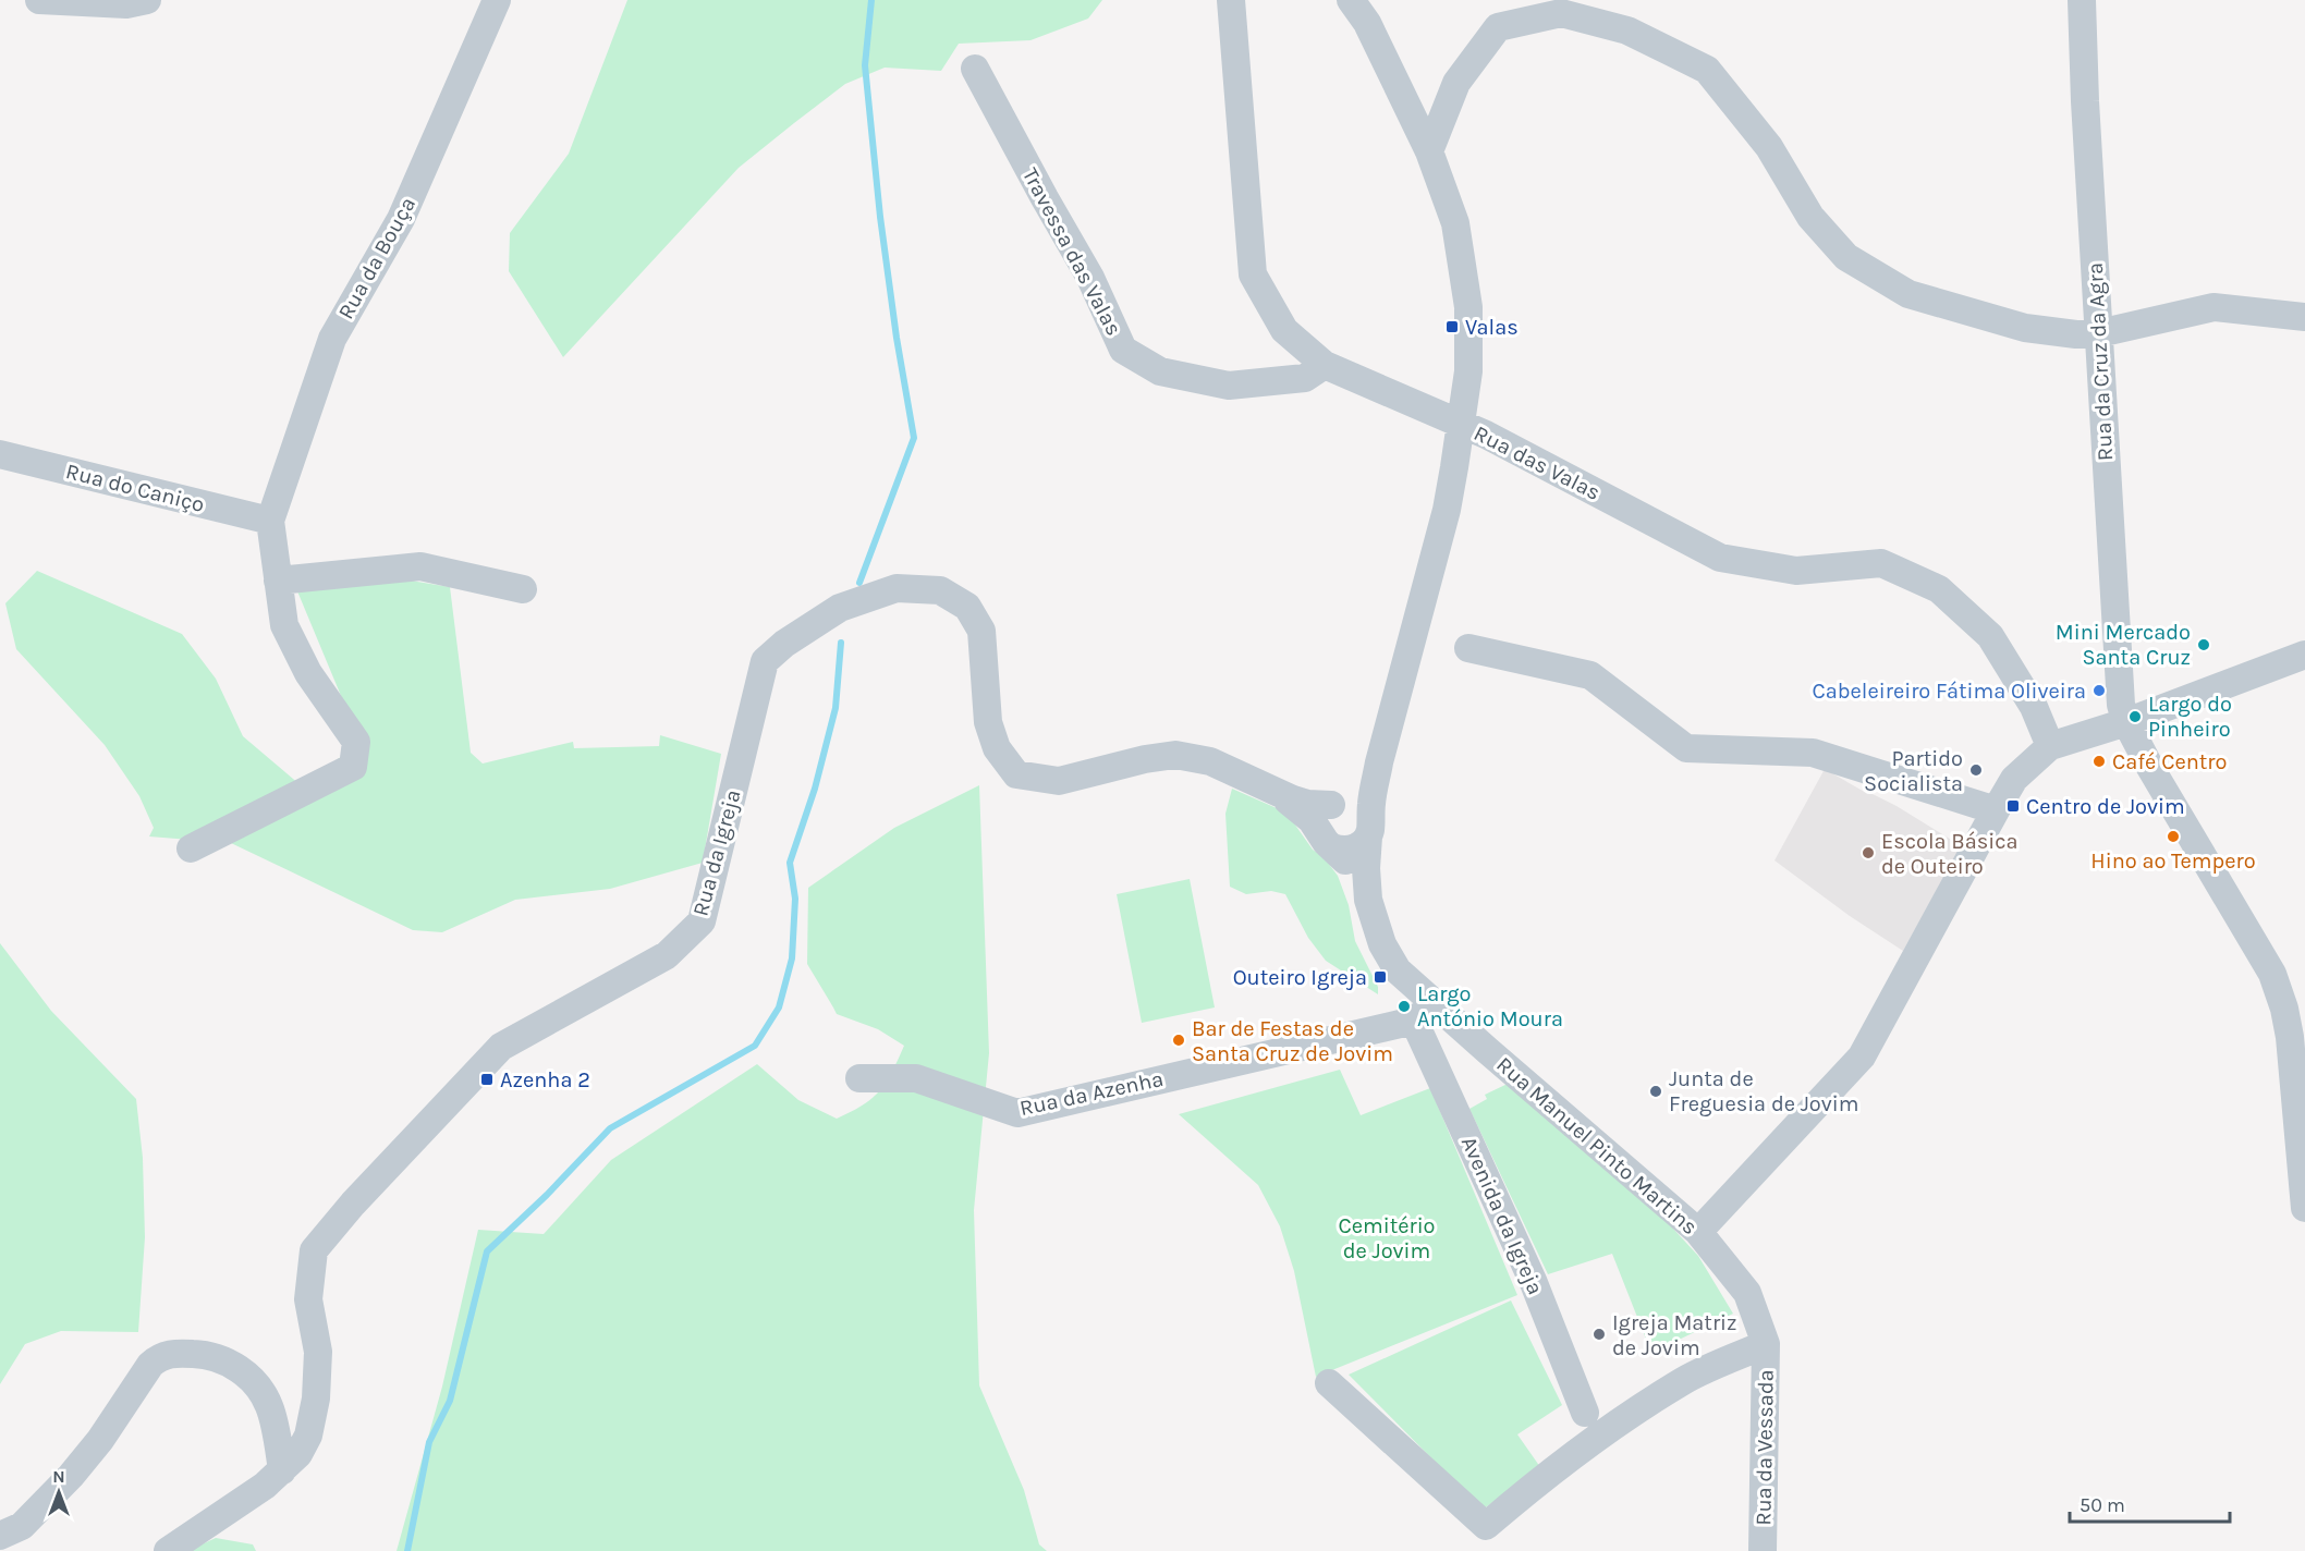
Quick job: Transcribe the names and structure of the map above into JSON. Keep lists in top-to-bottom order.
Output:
{
  "streets": {
    "street": [
      "Travessa das Valas",
      "Rua da Bouça",
      "Rua da Cruz da Agra",
      "Rua das Valas",
      "Rua do Caniço",
      "Rua da Igreja",
      "Rua da Azenha",
      "Rua Manuel Pinto Martins",
      "Avenida da Igreja",
      "Rua da Vessada"
    ]
  },
  "crossings": [
    ["Travessa das Valas", "Rua das Valas"],
    ["Rua da Bouça", "Rua do Caniço"],
    ["Rua da Igreja", "Rua Manuel Pinto Martins"],
    ["Rua da Azenha", "Rua Manuel Pinto Martins"],
    ["Rua da Azenha", "Avenida da Igreja"],
    ["Rua Manuel Pinto Martins", "Avenida da Igreja"],
    ["Rua Manuel Pinto Martins", "Rua da Vessada"]
  ],
  "parks": ["Cemitério de Jovim"],
  "places": {
    "transit": [
      "Valas",
      "Centro de Jovim",
      "Outeiro Igreja",
      "Azenha 2"
    ],
    "other": [
      "Mini Mercado Santa Cruz",
      "Cabeleireiro Fátima Oliveira",
      "Largo do Pinheiro",
      "Café Centro",
      "Partido Socialista",
      "Hino ao Tempero",
      "Escola Básica de Outeiro",
      "Largo António Moura",
      "Bar de Festas de Santa Cruz de Jovim",
      "Junta de Freguesia de Jovim",
      "Igreja Matriz de Jovim"
    ]
  },
  "scale_bar": "50 m",
  "north": "top"
}
